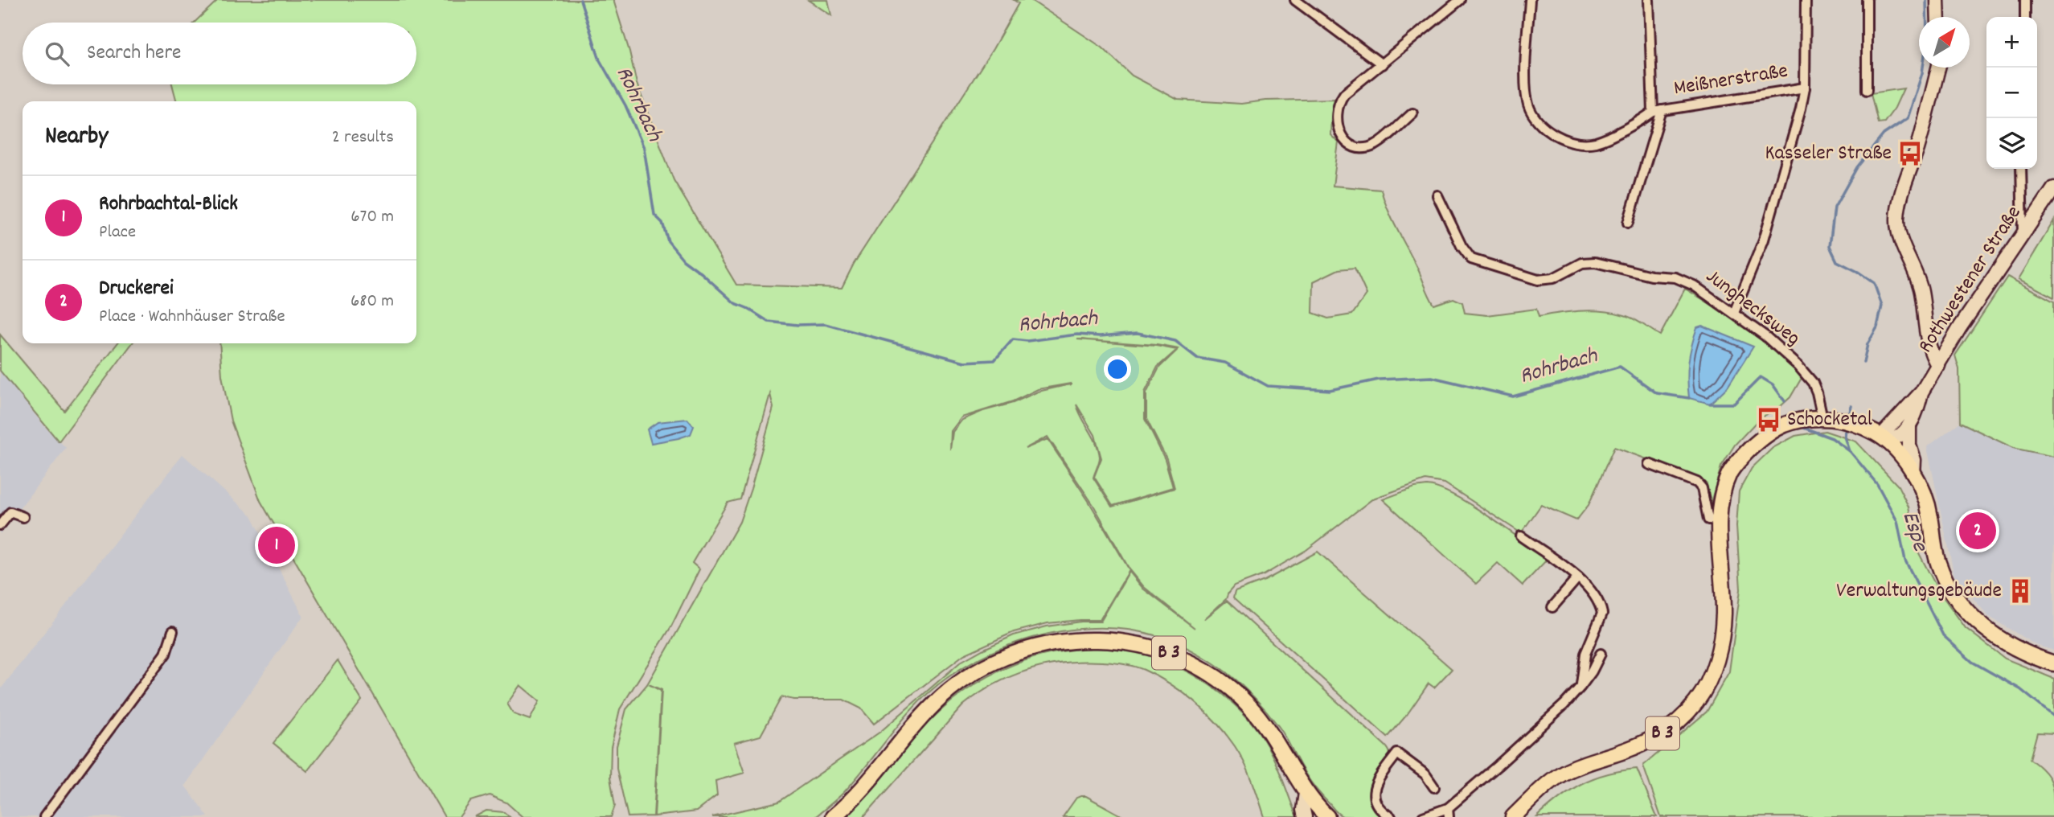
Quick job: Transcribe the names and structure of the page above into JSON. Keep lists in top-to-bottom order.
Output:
{
  "streets": {
    "main road": ["Rothwestener Straße", "B 3"],
    "street": ["Meißnerstraße", "Junghecksweg"]
  },
  "crossings": [
    ["Rothwestener Straße", "B 3"],
    ["Junghecksweg", "B 3"]
  ],
  "water": ["Rohrbach", "Espe"],
  "places": {
    "bus stop": ["Kasseler Straße", "Schocketal"],
    "building": ["Verwaltungsgebäude"]
  },
  "north": "top right",
  "page": {
    "map_buttons": ["+", "−"],
    "search": "Search here",
    "heading": ["Nearby", "2 results"],
    "list": [
      {
        "mark": "1",
        "name": "Rohrbachtal-Blick",
        "note": "Place",
        "value": "670 m"
      },
      {
        "mark": "2",
        "name": "Druckerei",
        "note": "Place · Wahnhäuser Straße",
        "value": "680 m"
      }
    ],
    "pins": ["2", "1"]
  }
}
